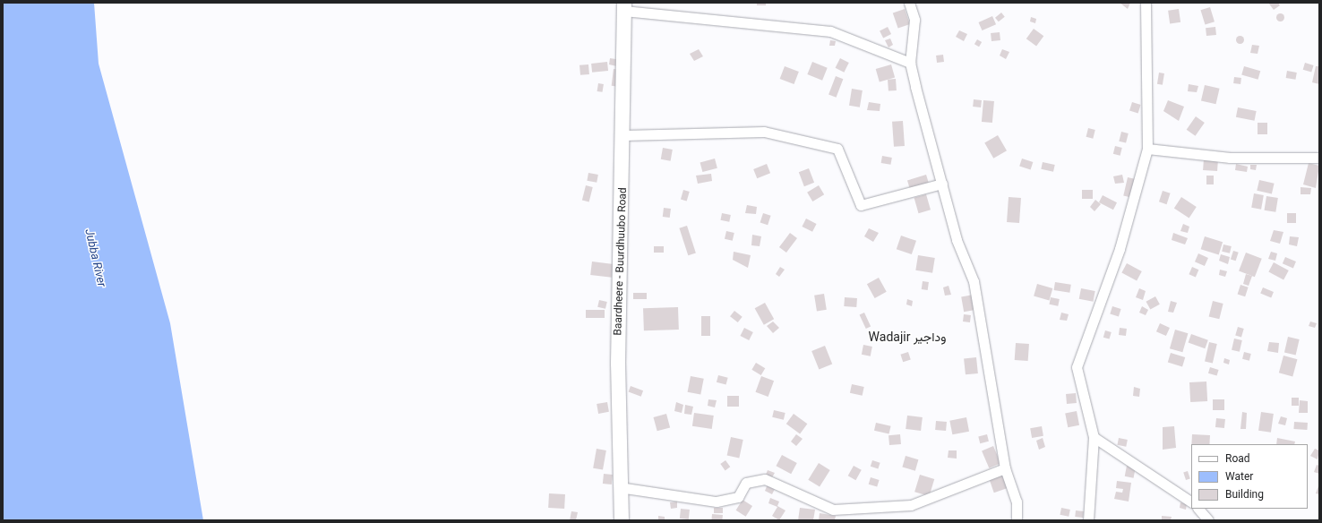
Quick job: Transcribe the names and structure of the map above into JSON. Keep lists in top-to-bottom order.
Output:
{
  "streets": {
    "main road": ["Baardheere - Buurdhuubo Road"]
  },
  "districts": ["Wadajir وداجير"],
  "water": ["Jubba River"],
  "legend": ["Road", "Water", "Building"]
}
